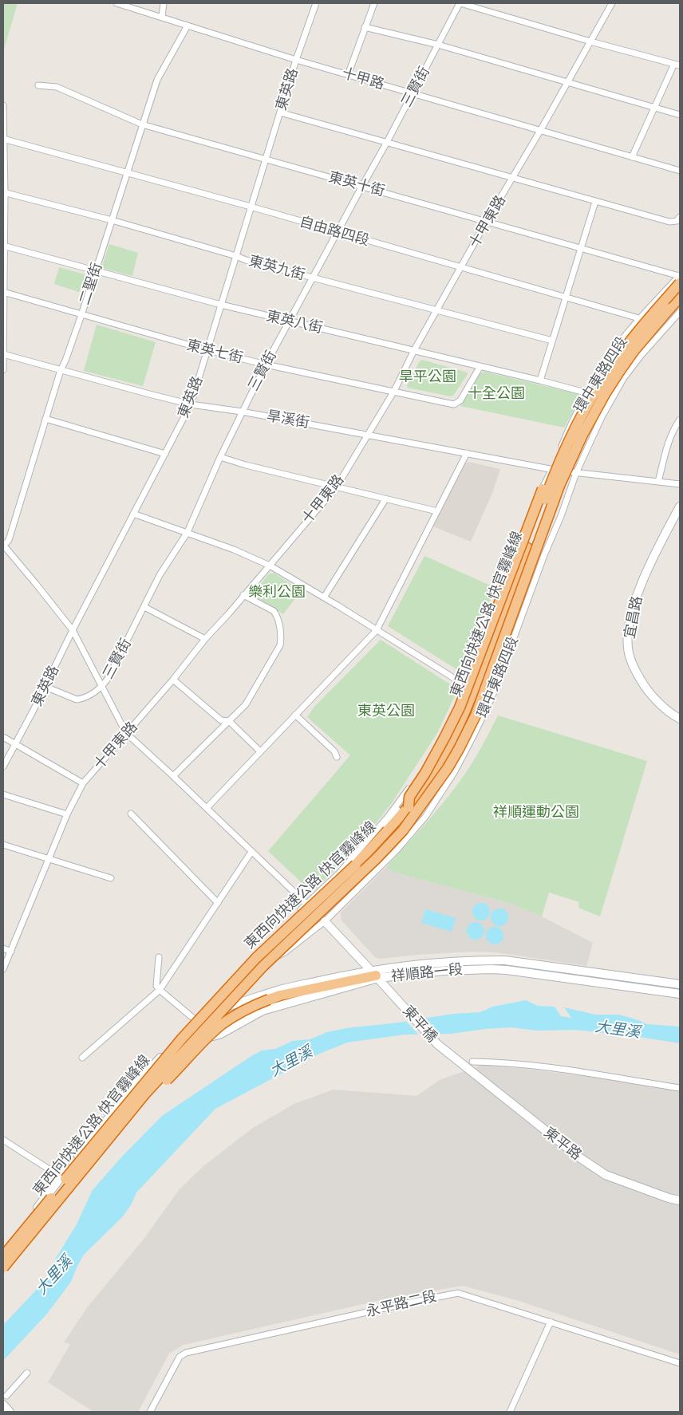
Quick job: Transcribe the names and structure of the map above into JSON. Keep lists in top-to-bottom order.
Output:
{
  "streets": {
    "highway": ["東西向快速公路 快官霧峰線"],
    "street": [
      "十甲路",
      "三賢街",
      "東英路",
      "東英十街",
      "十甲東路",
      "自由路四段",
      "東英九街",
      "二聖街",
      "東英八街",
      "東英七街",
      "環中東路四段",
      "旱溪街",
      "宜昌路",
      "祥順路一段",
      "東平橋",
      "東平路",
      "永平路二段"
    ]
  },
  "crossings": [
    ["十甲路", "三賢街"],
    ["十甲路", "東英路"],
    ["十甲路", "十甲東路"],
    ["十甲路", "二聖街"],
    ["三賢街", "東英路"],
    ["三賢街", "東英十街"],
    ["三賢街", "自由路四段"],
    ["三賢街", "東英九街"],
    ["三賢街", "東英八街"],
    ["三賢街", "東英七街"],
    ["三賢街", "旱溪街"],
    ["東英路", "東英十街"],
    ["東英路", "自由路四段"],
    ["東英路", "東英九街"],
    ["東英路", "東英八街"],
    ["東英路", "東英七街"],
    ["東英路", "旱溪街"],
    ["東英十街", "十甲東路"],
    ["東英十街", "二聖街"],
    ["東英十街", "環中東路四段"],
    ["東英十街", "東西向快速公路 快官霧峰線"],
    ["十甲東路", "自由路四段"],
    ["十甲東路", "東英九街"],
    ["十甲東路", "東英八街"],
    ["十甲東路", "東英七街"],
    ["十甲東路", "旱溪街"],
    ["自由路四段", "二聖街"],
    ["自由路四段", "環中東路四段"],
    ["東英九街", "二聖街"],
    ["二聖街", "東英八街"],
    ["二聖街", "東英七街"],
    ["二聖街", "旱溪街"],
    ["東英八街", "東英七街"],
    ["東英八街", "環中東路四段"],
    ["環中東路四段", "旱溪街"],
    ["環中東路四段", "東西向快速公路 快官霧峰線"],
    ["環中東路四段", "祥順路一段"],
    ["祥順路一段", "東平橋"],
    ["東平橋", "東平路"]
  ],
  "water": ["大里溪"],
  "parks": [
    "旱平公園",
    "十全公園",
    "樂利公園",
    "東英公園",
    "祥順運動公園"
  ]
}
